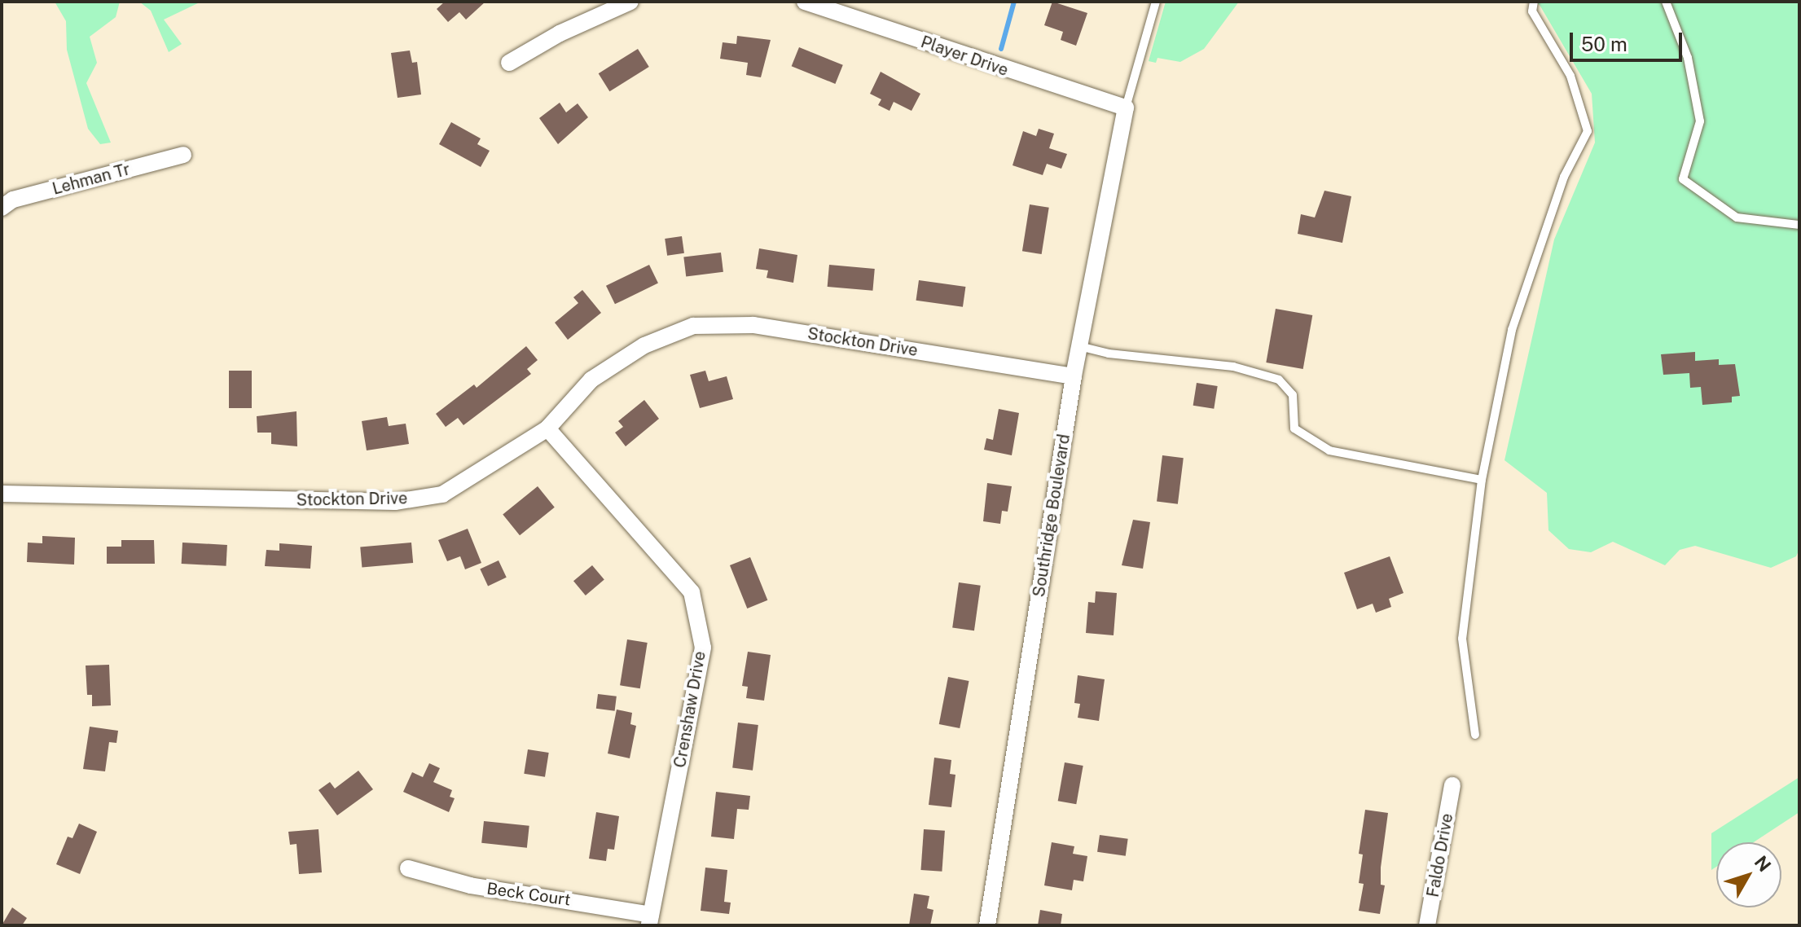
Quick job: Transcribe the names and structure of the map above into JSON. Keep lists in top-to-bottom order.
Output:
{
  "streets": {
    "street": [
      "Player Drive",
      "Lehman Tr",
      "Stockton Drive",
      "Southridge Boulevard",
      "Crenshaw Drive",
      "Faldo Drive",
      "Beck Court"
    ]
  },
  "crossings": [
    ["Player Drive", "Southridge Boulevard"],
    ["Stockton Drive", "Southridge Boulevard"],
    ["Stockton Drive", "Crenshaw Drive"],
    ["Crenshaw Drive", "Beck Court"]
  ],
  "scale_bar": "50 m",
  "north": "top right"
}
